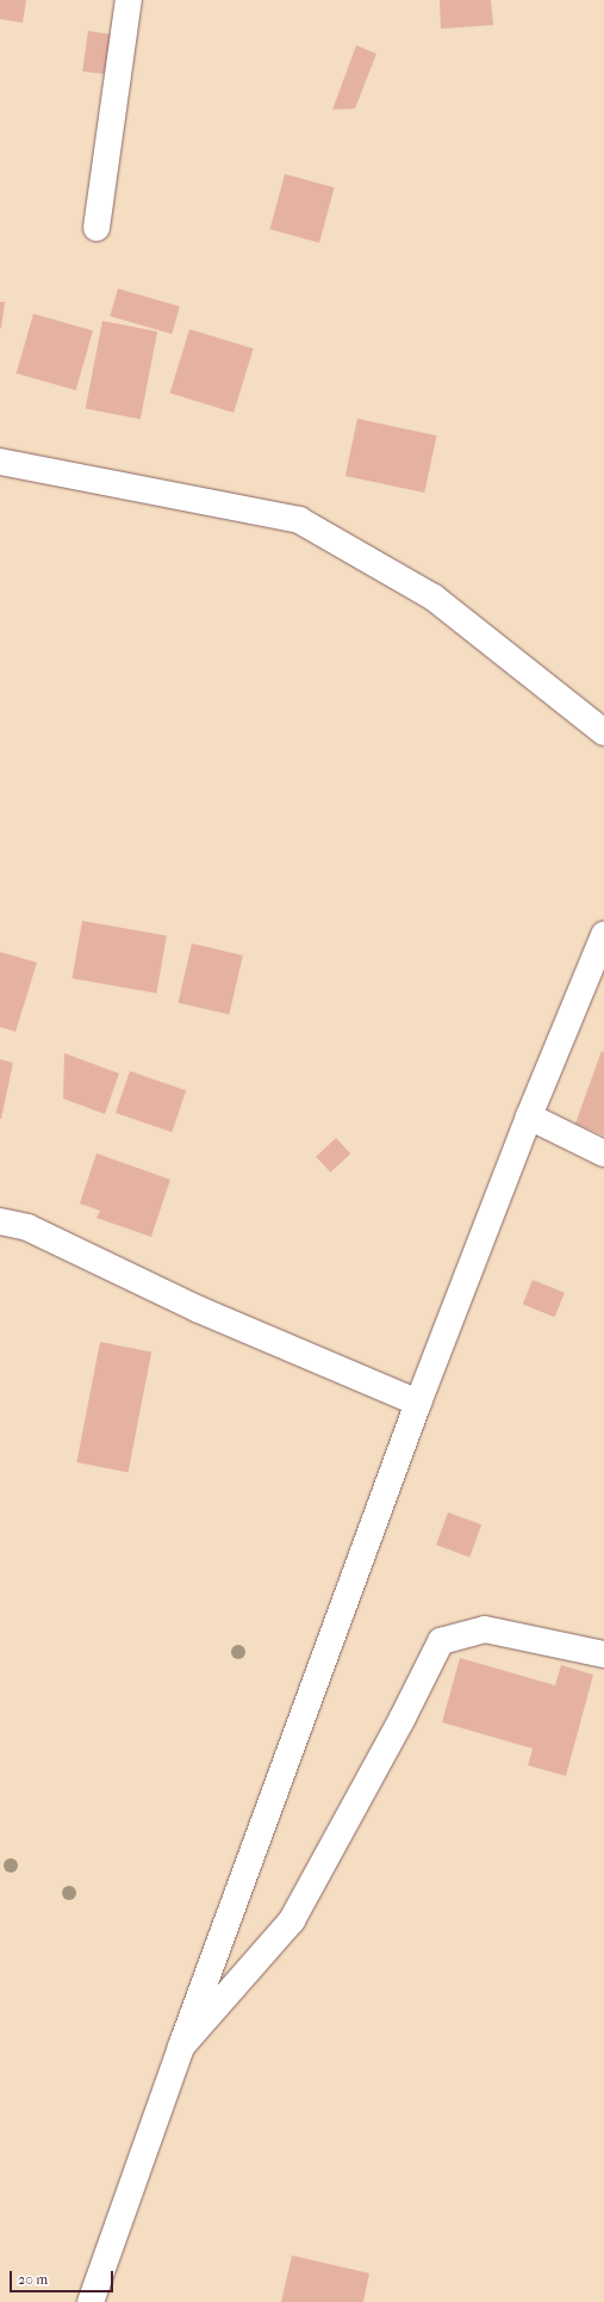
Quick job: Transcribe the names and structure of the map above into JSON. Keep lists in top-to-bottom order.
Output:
{
  "scale_bar": "20 m"
}
